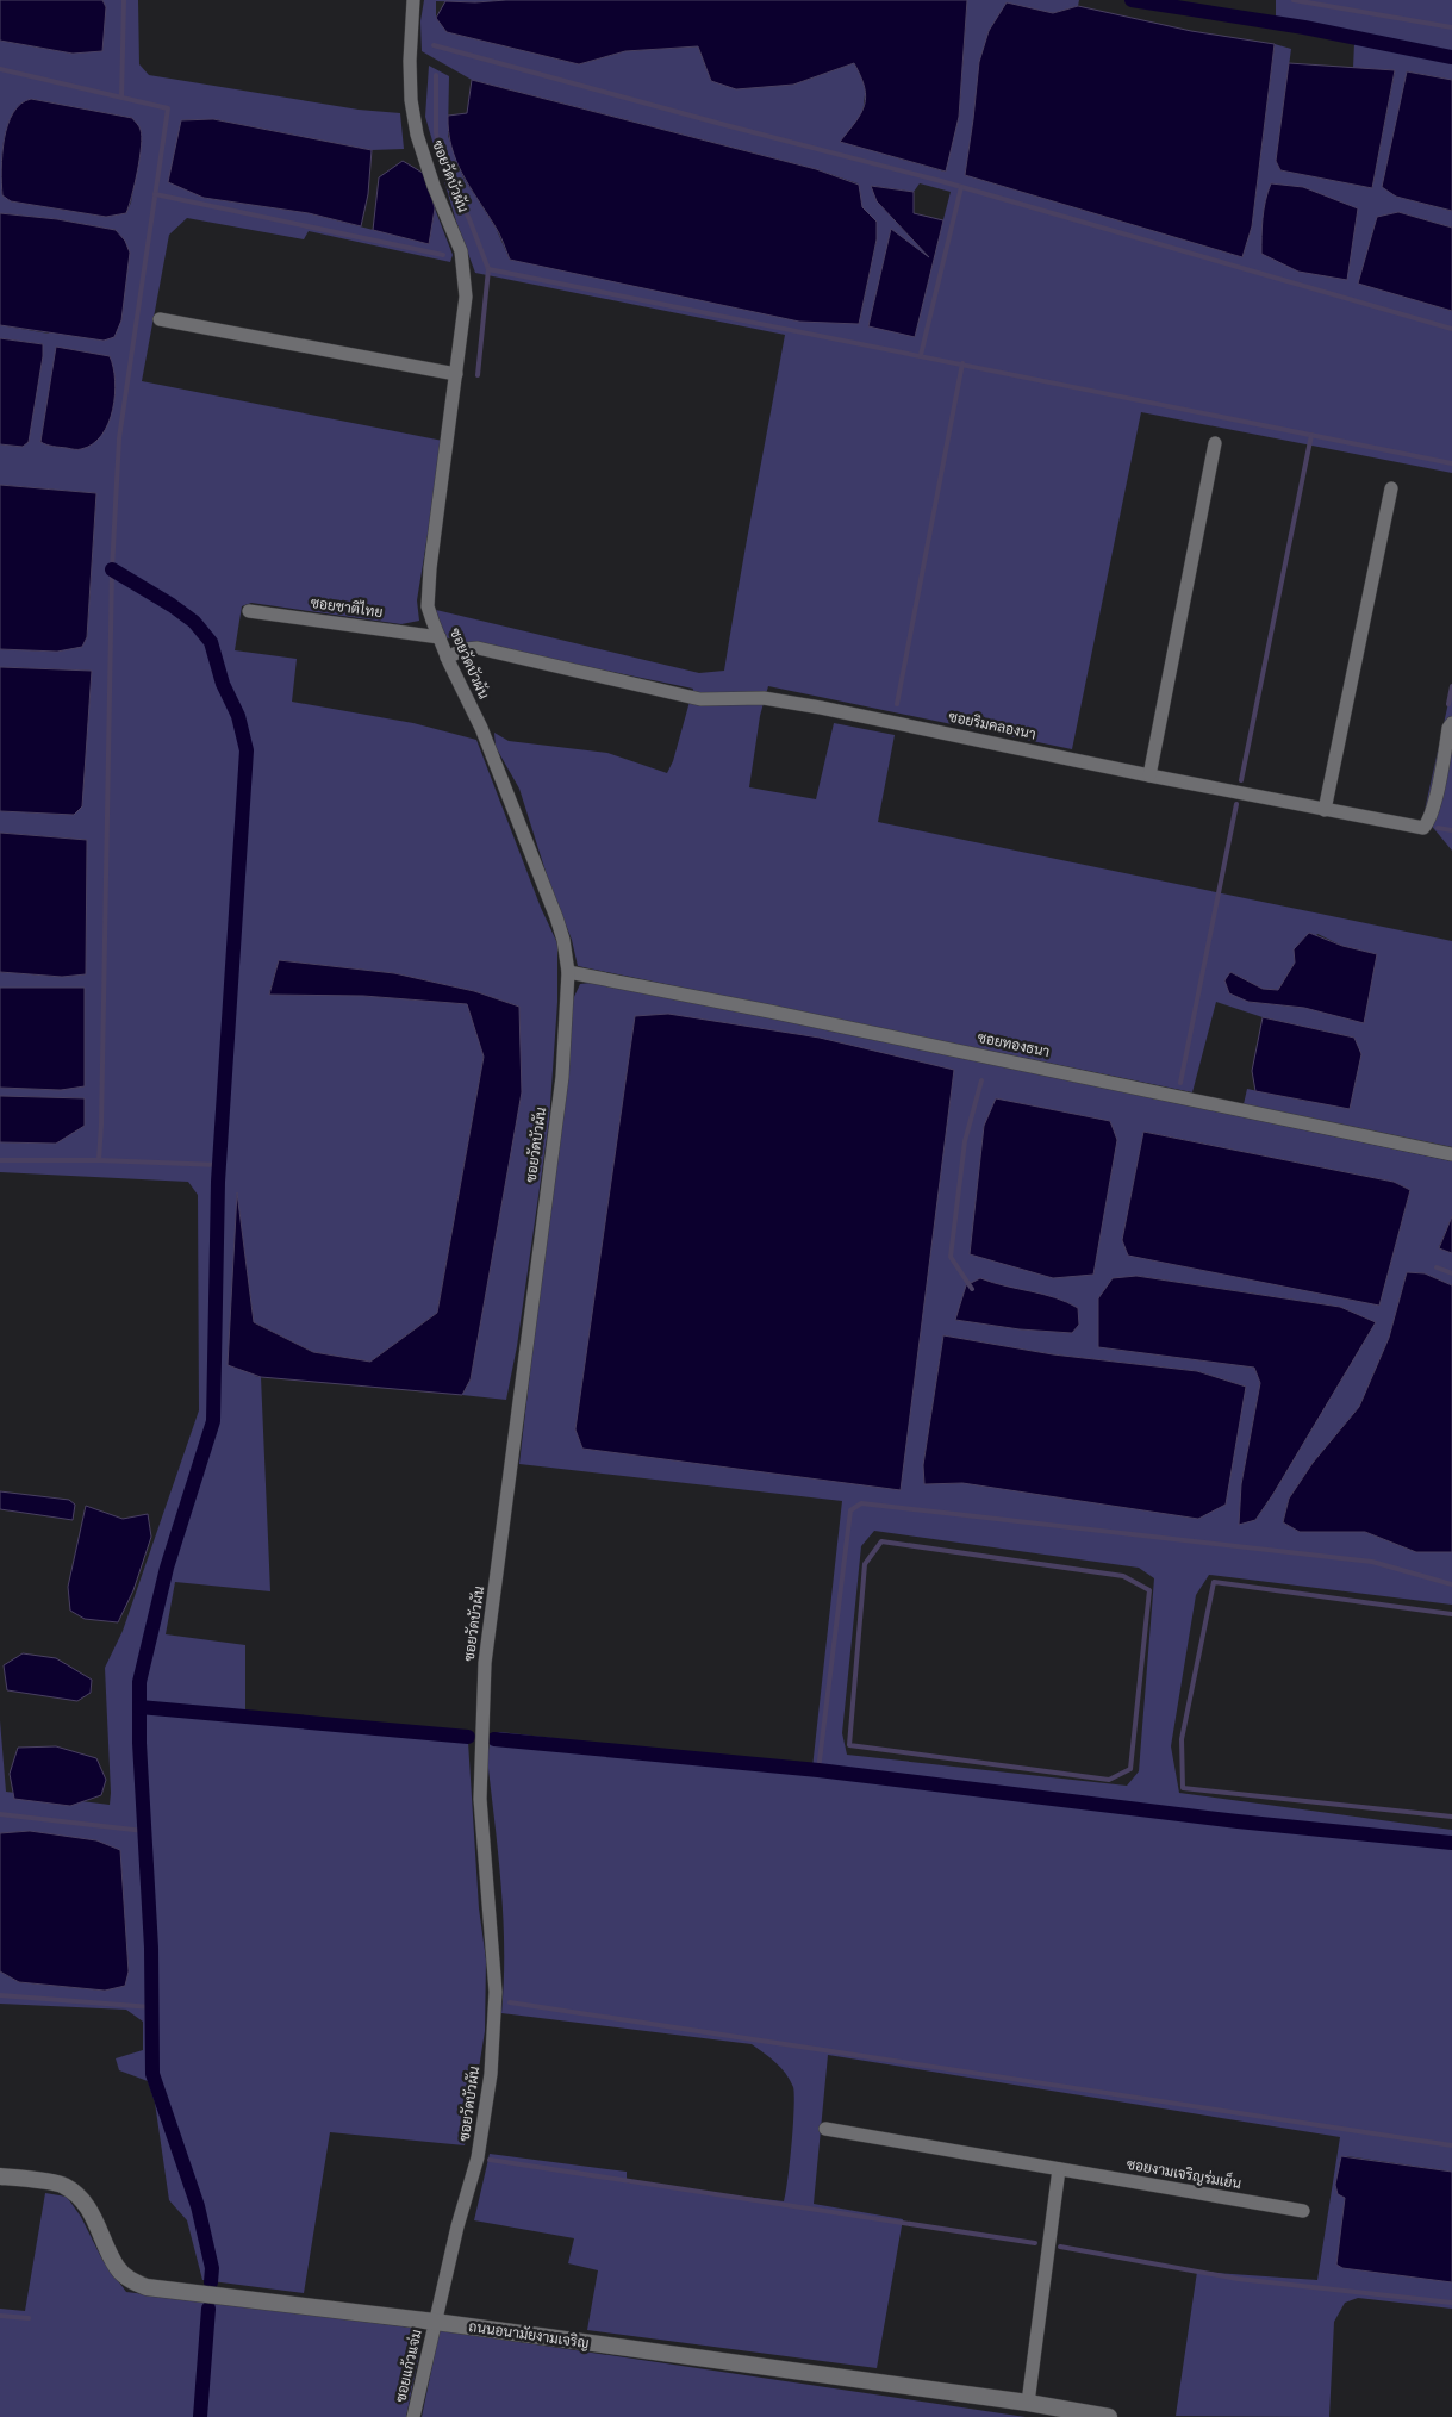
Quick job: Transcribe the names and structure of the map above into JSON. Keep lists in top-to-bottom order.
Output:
{
  "streets": {
    "street": [
      "ซอยวัดบัวผัน",
      "ซอยชาติไทย",
      "ซอยริมคลองนา",
      "ซอยทองธนา",
      "ซอยงามเจริญร่มเย็น",
      "ถนนอนามัยงามเจริญ",
      "ซอยแก้วแจ่ม"
    ]
  },
  "crossings": [
    ["ซอยวัดบัวผัน", "ซอยชาติไทย"],
    ["ซอยวัดบัวผัน", "ซอยริมคลองนา"],
    ["ซอยวัดบัวผัน", "ซอยทองธนา"],
    ["ซอยวัดบัวผัน", "ถนนอนามัยงามเจริญ"],
    ["ซอยวัดบัวผัน", "ซอยแก้วแจ่ม"],
    ["ถนนอนามัยงามเจริญ", "ซอยแก้วแจ่ม"]
  ]
}
